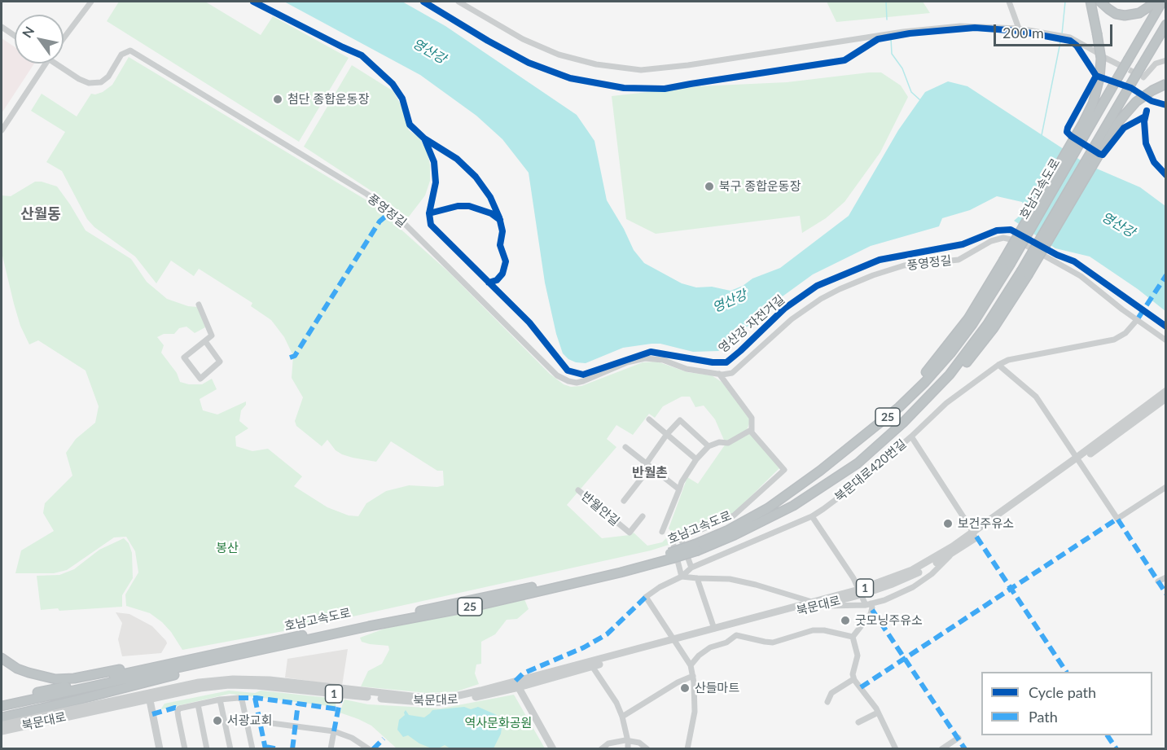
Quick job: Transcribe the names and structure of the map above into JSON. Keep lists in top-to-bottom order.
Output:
{
  "streets": {
    "highway": ["호남고속도로", "25"],
    "main road": ["1", "북문대로"],
    "street": ["풍영정길", "북문대로420번길", "반월안길"],
    "cycle path": ["영산강 자전거길"]
  },
  "crossings": [
    ["풍영정길", "북문대로420번길"],
    ["북문대로420번길", "북문대로"]
  ],
  "districts": ["산월동", "반월촌"],
  "water": ["영산강"],
  "parks": ["봉산", "역사문화공원"],
  "places": [
    "첨단 종합운동장",
    "북구 종합운동장",
    "보건주유소",
    "굿모닝주유소",
    "산들마트",
    "서광교회"
  ],
  "legend": ["Cycle path", "Path"],
  "scale_bar": "200 m",
  "north": "top left"
}
